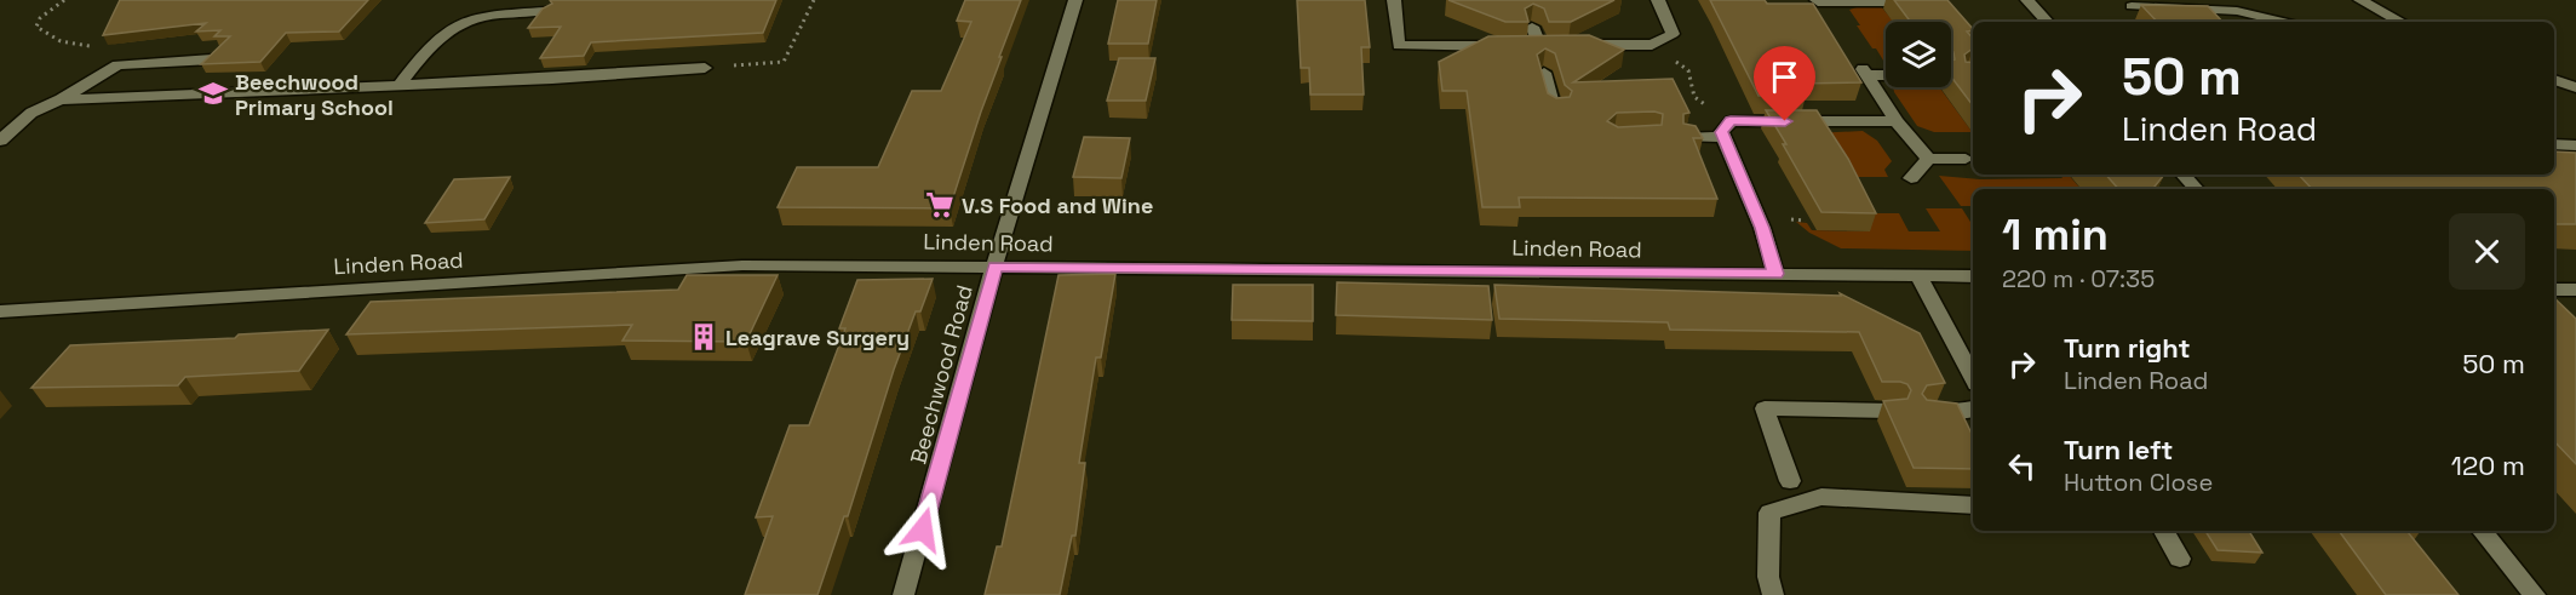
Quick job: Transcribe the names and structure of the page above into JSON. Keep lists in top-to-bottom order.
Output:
{
  "streets": {
    "street": ["Linden Road", "Beechwood Road"]
  },
  "crossings": [
    ["Linden Road", "Beechwood Road"]
  ],
  "places": {
    "school or university": ["Beechwood Primary School"],
    "supermarket": ["V.S Food and Wine"],
    "building": ["Leagrave Surgery"]
  },
  "page": {
    "turn": ["50 m", "Linden Road"],
    "heading": ["1 min", "220 m · 07:35"],
    "list": [
      {
        "name": "Turn right",
        "note": "Linden Road",
        "value": "50 m"
      },
      {
        "name": "Turn left",
        "note": "Hutton Close",
        "value": "120 m"
      }
    ]
  }
}
